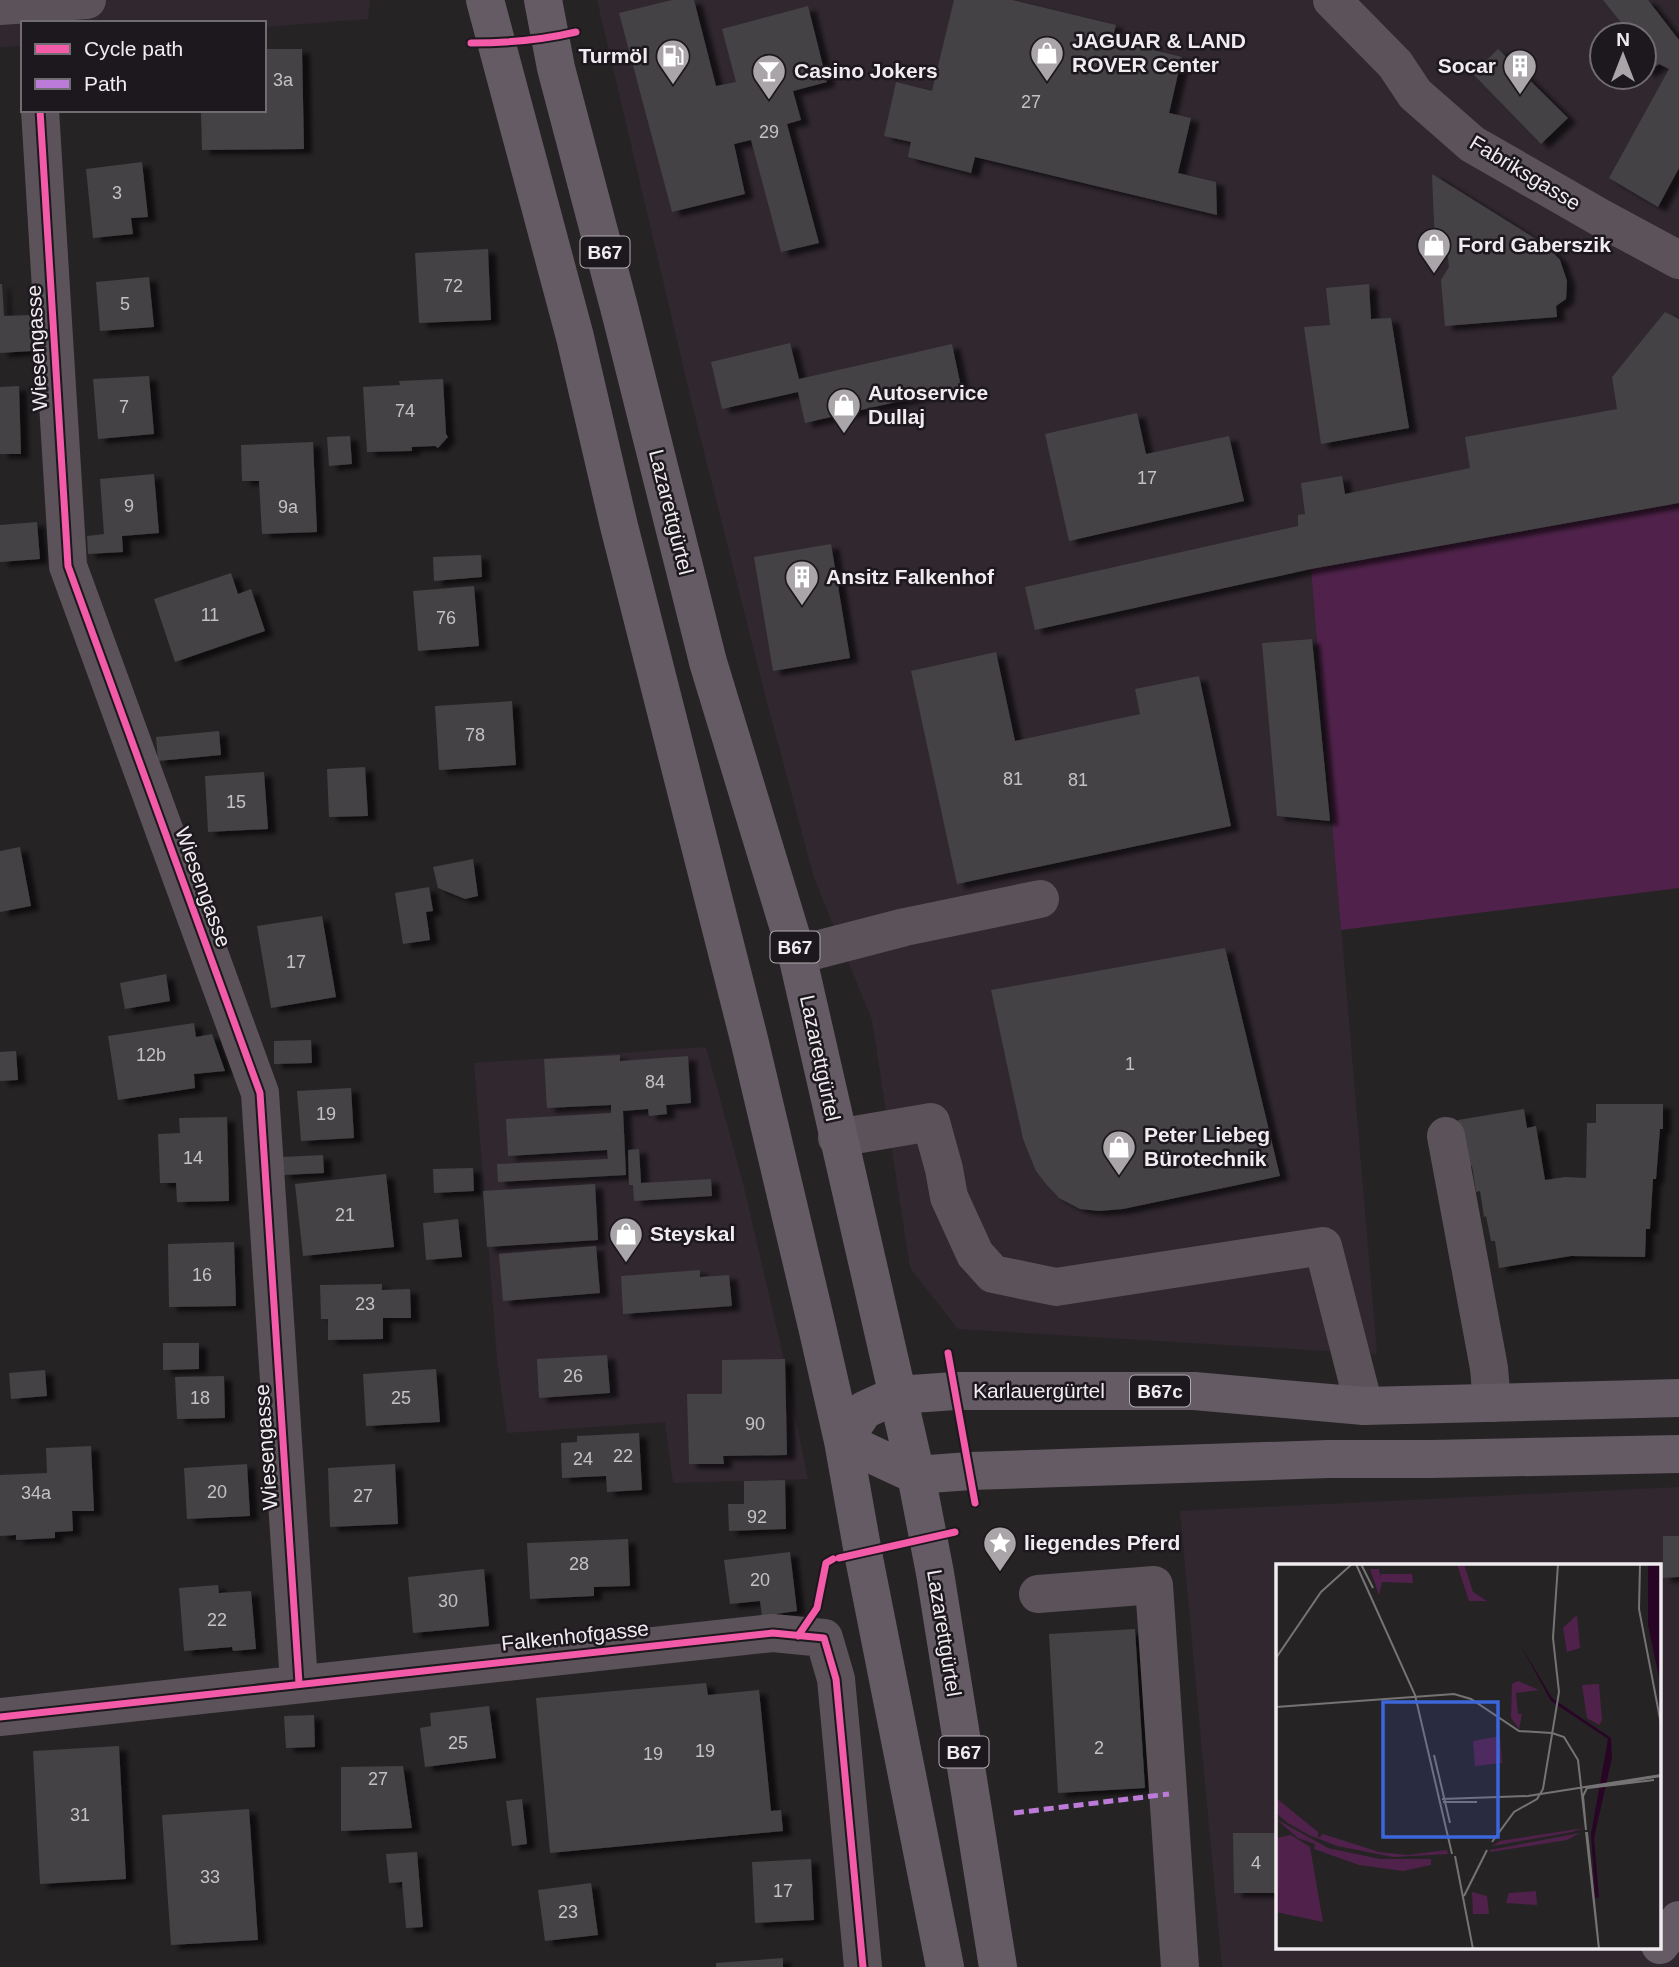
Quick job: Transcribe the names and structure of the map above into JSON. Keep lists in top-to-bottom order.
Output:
{
  "streets": {
    "main road": [
      "B67",
      "Lazarettgürtel",
      "Karlauergürtel",
      "B67c"
    ],
    "street": ["Fabriksgasse", "Wiesengasse", "Falkenhofgasse"]
  },
  "crossings": [
    ["B67", "Karlauergürtel"],
    ["Wiesengasse", "Falkenhofgasse"],
    ["Lazarettgürtel", "Karlauergürtel"]
  ],
  "places": {
    "shop": [
      "JAGUAR & LAND ROVER Center",
      "Ford Gaberszik",
      "Autoservice Dullaj",
      "Peter Liebeg Bürotechnik",
      "Steyskal"
    ],
    "fuel station": ["Turmöl"],
    "building": ["Socar", "Ansitz Falkenhof"],
    "bar": ["Casino Jokers"],
    "place": ["liegendes Pferd"]
  },
  "house_numbers": [
    "3a",
    "27",
    "29",
    "3",
    "72",
    "5",
    "7",
    "74",
    "17",
    "9",
    "9a",
    "11",
    "76",
    "78",
    "81",
    "81",
    "15",
    "17",
    "12b",
    "1",
    "84",
    "19",
    "14",
    "21",
    "16",
    "23",
    "26",
    "18",
    "25",
    "90",
    "22",
    "24",
    "20",
    "34a",
    "27",
    "92",
    "28",
    "20",
    "30",
    "22",
    "25",
    "2",
    "19",
    "19",
    "27",
    "31",
    "4",
    "33",
    "17",
    "23"
  ],
  "legend": ["Cycle path", "Path"],
  "north": "top"
}
